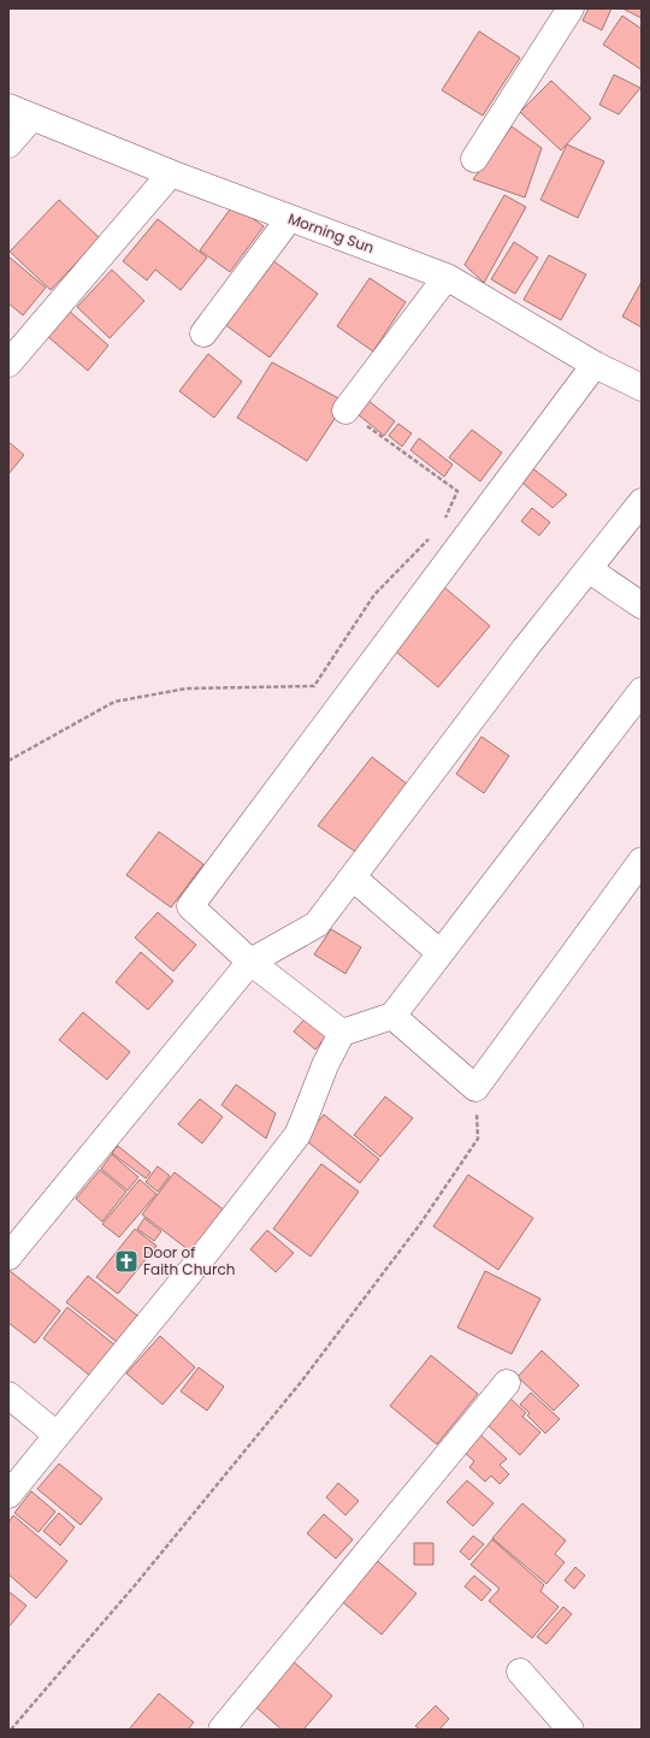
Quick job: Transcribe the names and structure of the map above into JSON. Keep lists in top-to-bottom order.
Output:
{
  "streets": {
    "street": ["Morning Sun"]
  },
  "places": {
    "church": ["Door of Faith Church"]
  }
}
